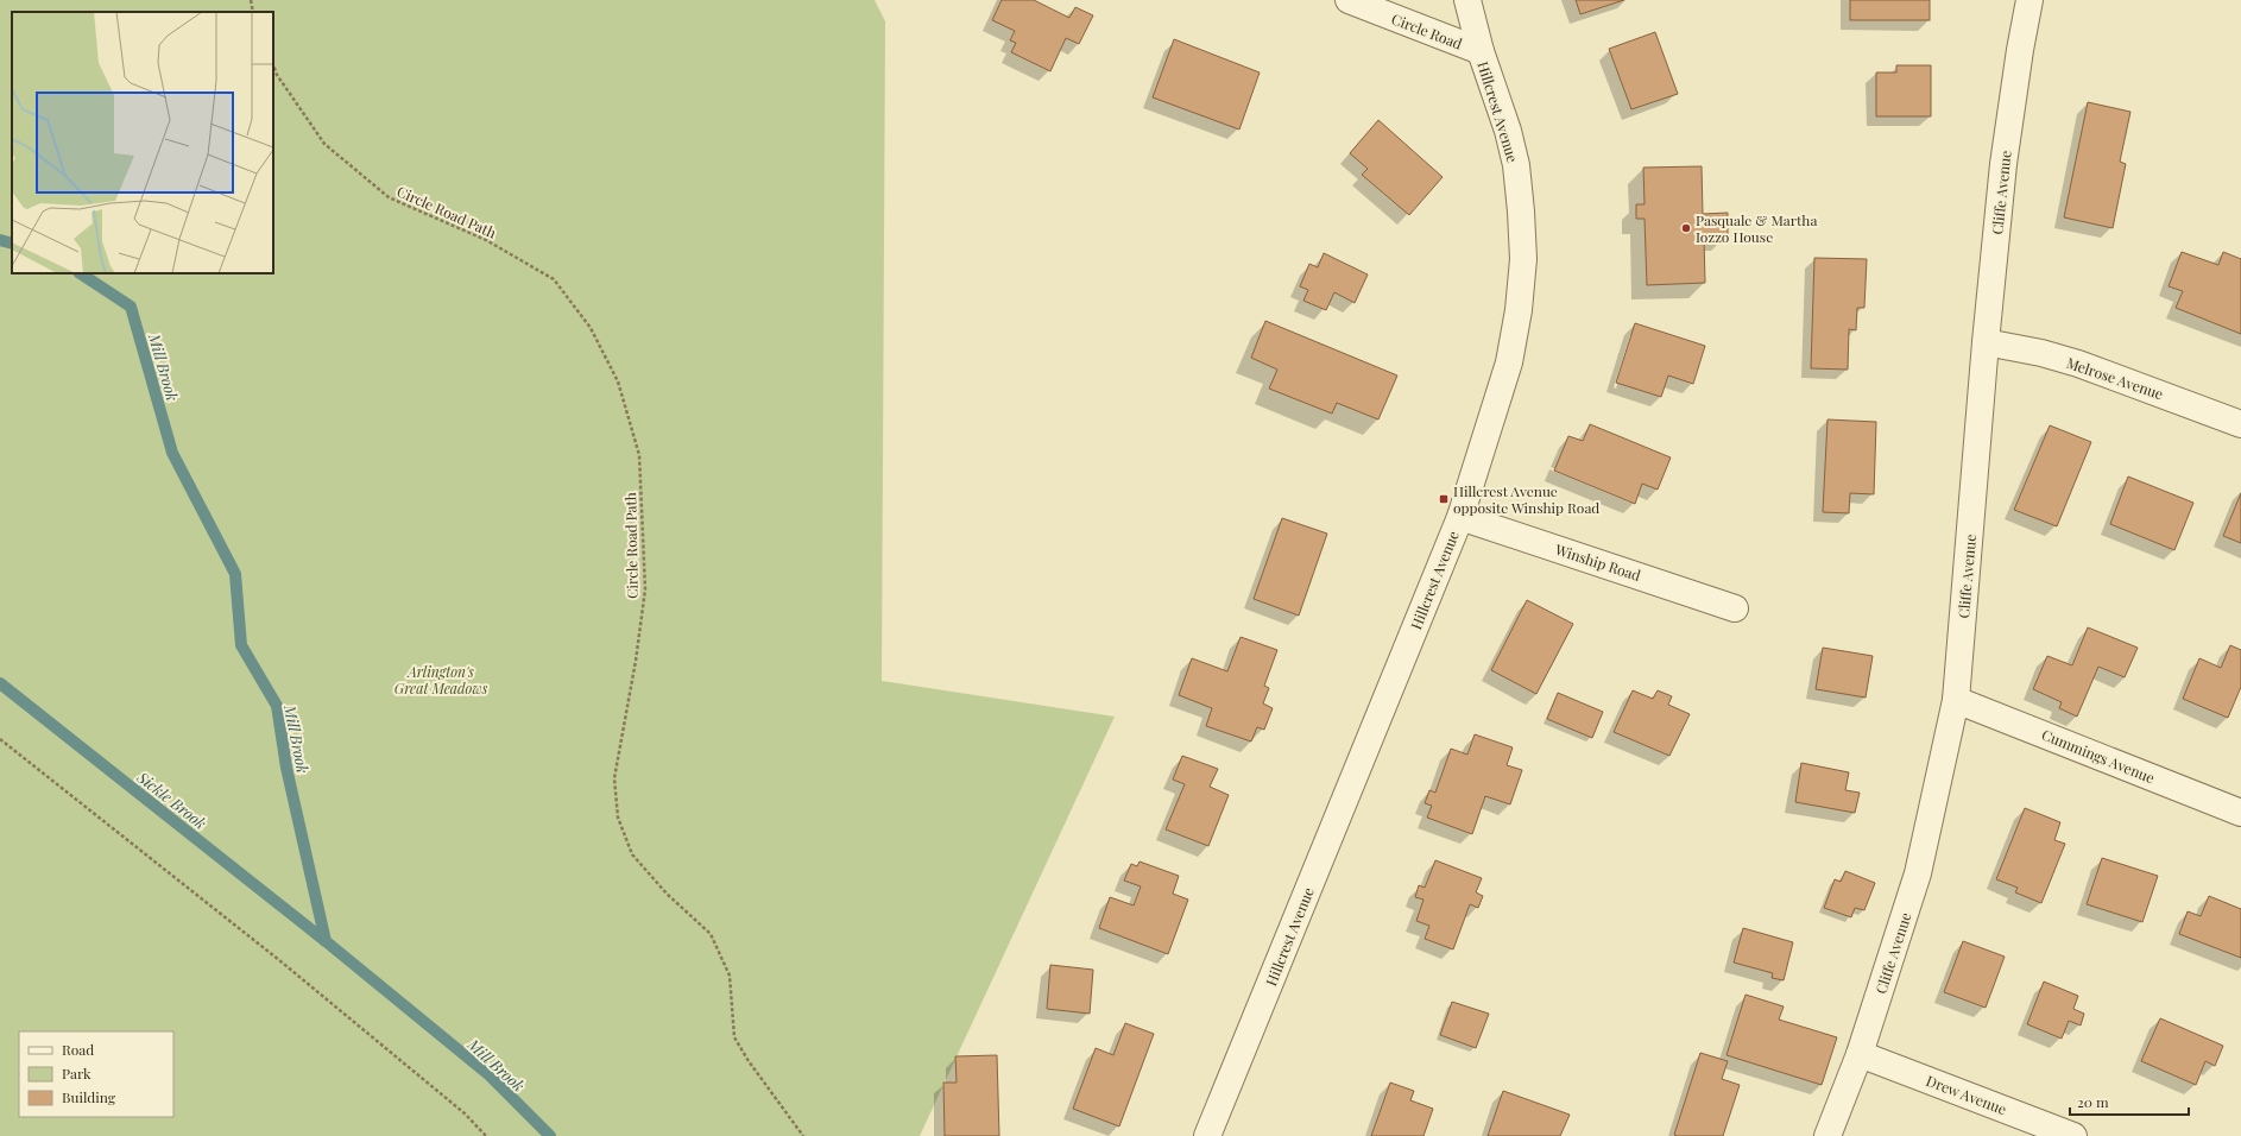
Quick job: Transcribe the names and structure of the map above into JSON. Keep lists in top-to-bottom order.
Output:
{
  "streets": {
    "street": [
      "Circle Road",
      "Hillcrest Avenue",
      "Cliffe Avenue",
      "Melrose Avenue",
      "Winship Road",
      "Cummings Avenue",
      "Drew Avenue"
    ],
    "path": ["Circle Road Path"]
  },
  "crossings": [
    ["Circle Road", "Hillcrest Avenue"],
    ["Hillcrest Avenue", "Winship Road"],
    ["Cliffe Avenue", "Melrose Avenue"],
    ["Cliffe Avenue", "Cummings Avenue"],
    ["Cliffe Avenue", "Drew Avenue"]
  ],
  "water": ["Mill Brook", "Sickle Brook"],
  "parks": ["Arlington's Great Meadows"],
  "places": {
    "other": ["Pasquale & Martha Iozzo House"],
    "transit": ["Hillcrest Avenue opposite Winship Road"]
  },
  "legend": ["Road", "Park", "Building"],
  "scale_bar": "20 m"
}
